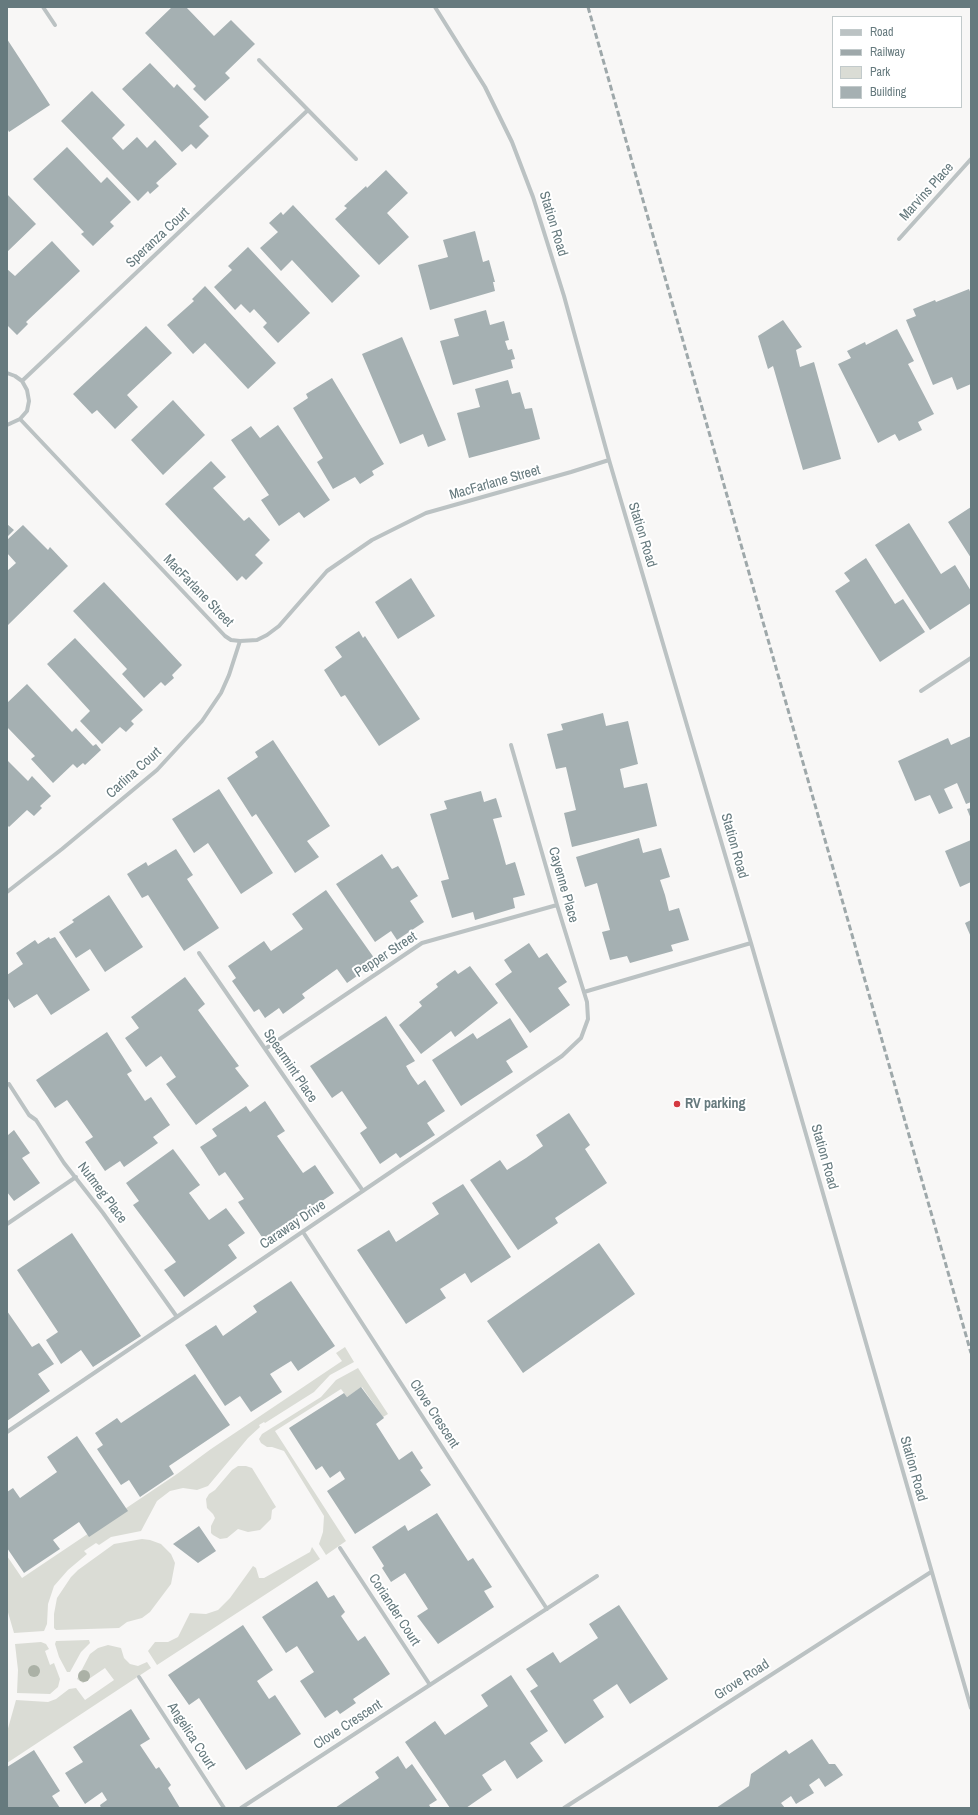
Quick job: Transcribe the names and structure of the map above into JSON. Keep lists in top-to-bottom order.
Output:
{
  "streets": {
    "street": [
      "Marvins Place",
      "Station Road",
      "Speranza Court",
      "MacFarlane Street",
      "Carlina Court",
      "Cayenne Place",
      "Pepper Street",
      "Spearmint Place",
      "Nutmeg Place",
      "Caraway Drive",
      "Clove Crescent",
      "Coriander Court",
      "Grove Road",
      "Angelica Court"
    ]
  },
  "crossings": [
    ["Station Road", "MacFarlane Street"],
    ["Station Road", "Grove Road"],
    ["MacFarlane Street", "Carlina Court"],
    ["Cayenne Place", "Pepper Street"],
    ["Cayenne Place", "Caraway Drive"],
    ["Pepper Street", "Spearmint Place"],
    ["Spearmint Place", "Caraway Drive"],
    ["Nutmeg Place", "Caraway Drive"],
    ["Caraway Drive", "Clove Crescent"],
    ["Clove Crescent", "Coriander Court"]
  ],
  "places": ["RV parking"],
  "legend": [
    "Road",
    "Railway",
    "Park",
    "Building"
  ]
}
